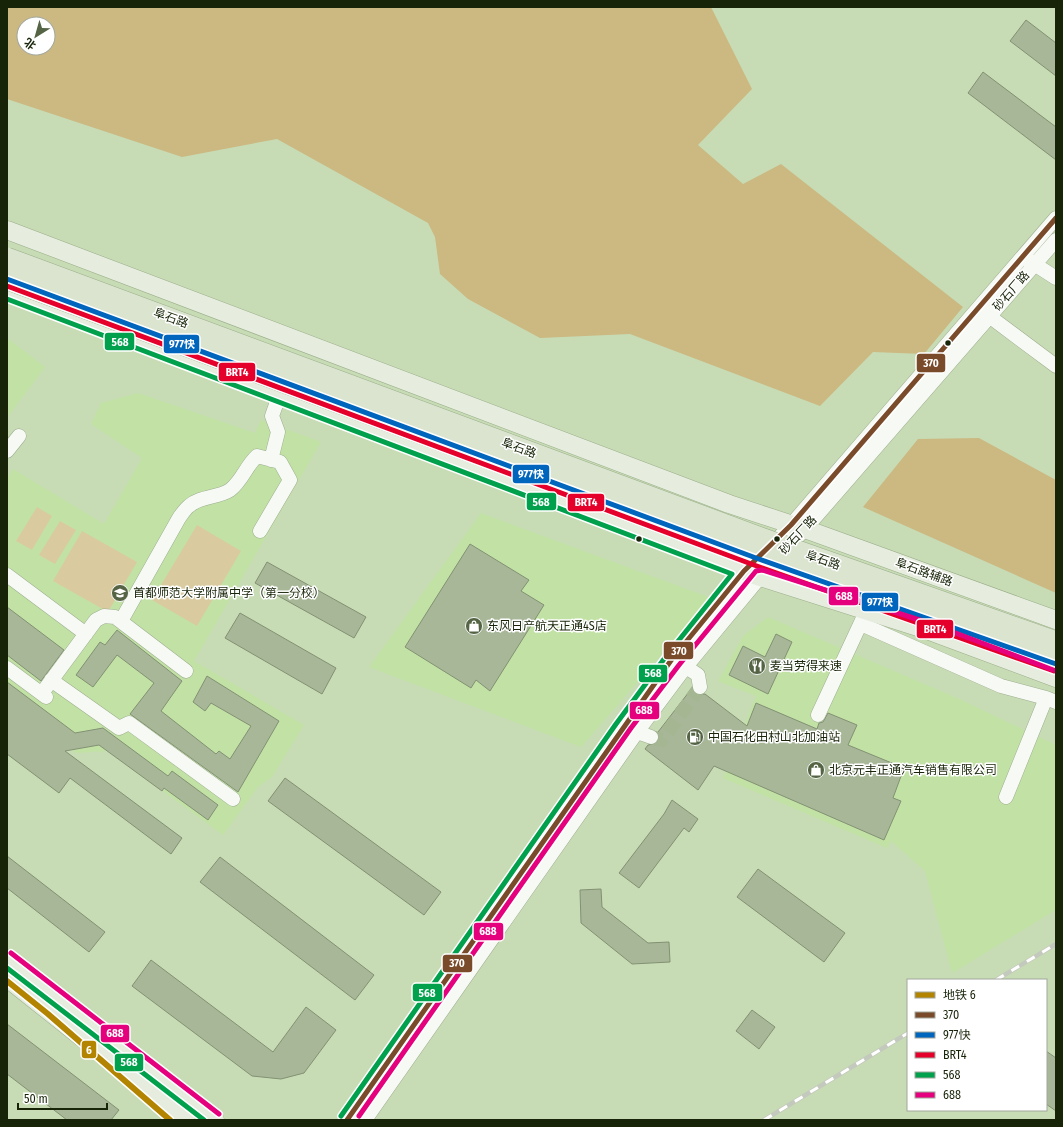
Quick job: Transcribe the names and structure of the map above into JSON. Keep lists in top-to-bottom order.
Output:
{
  "streets": {
    "highway": ["阜石路"],
    "main road": ["阜石路辅路"],
    "street": ["砂石厂路"]
  },
  "crossings": [
    ["砂石厂路", "阜石路"],
    ["砂石厂路", "阜石路辅路"],
    ["阜石路", "阜石路辅路"]
  ],
  "places": {
    "school or university": ["首都师范大学附属中学（第一分校）"],
    "shop": ["东风日产航天正通4S店", "北京元丰正通汽车销售有限公司"],
    "restaurant": ["麦当劳得来速"],
    "fuel station": ["中国石化田村山北加油站"]
  },
  "lines": [
    "transit line 370",
    "transit line 977快",
    "transit line BRT4",
    "transit line 568",
    "transit line 688",
    "metro line 6"
  ],
  "legend": [
    "地铁 6",
    "370",
    "977快",
    "BRT4",
    "568",
    "688"
  ],
  "scale_bar": "50 m",
  "north": "bottom left"
}
